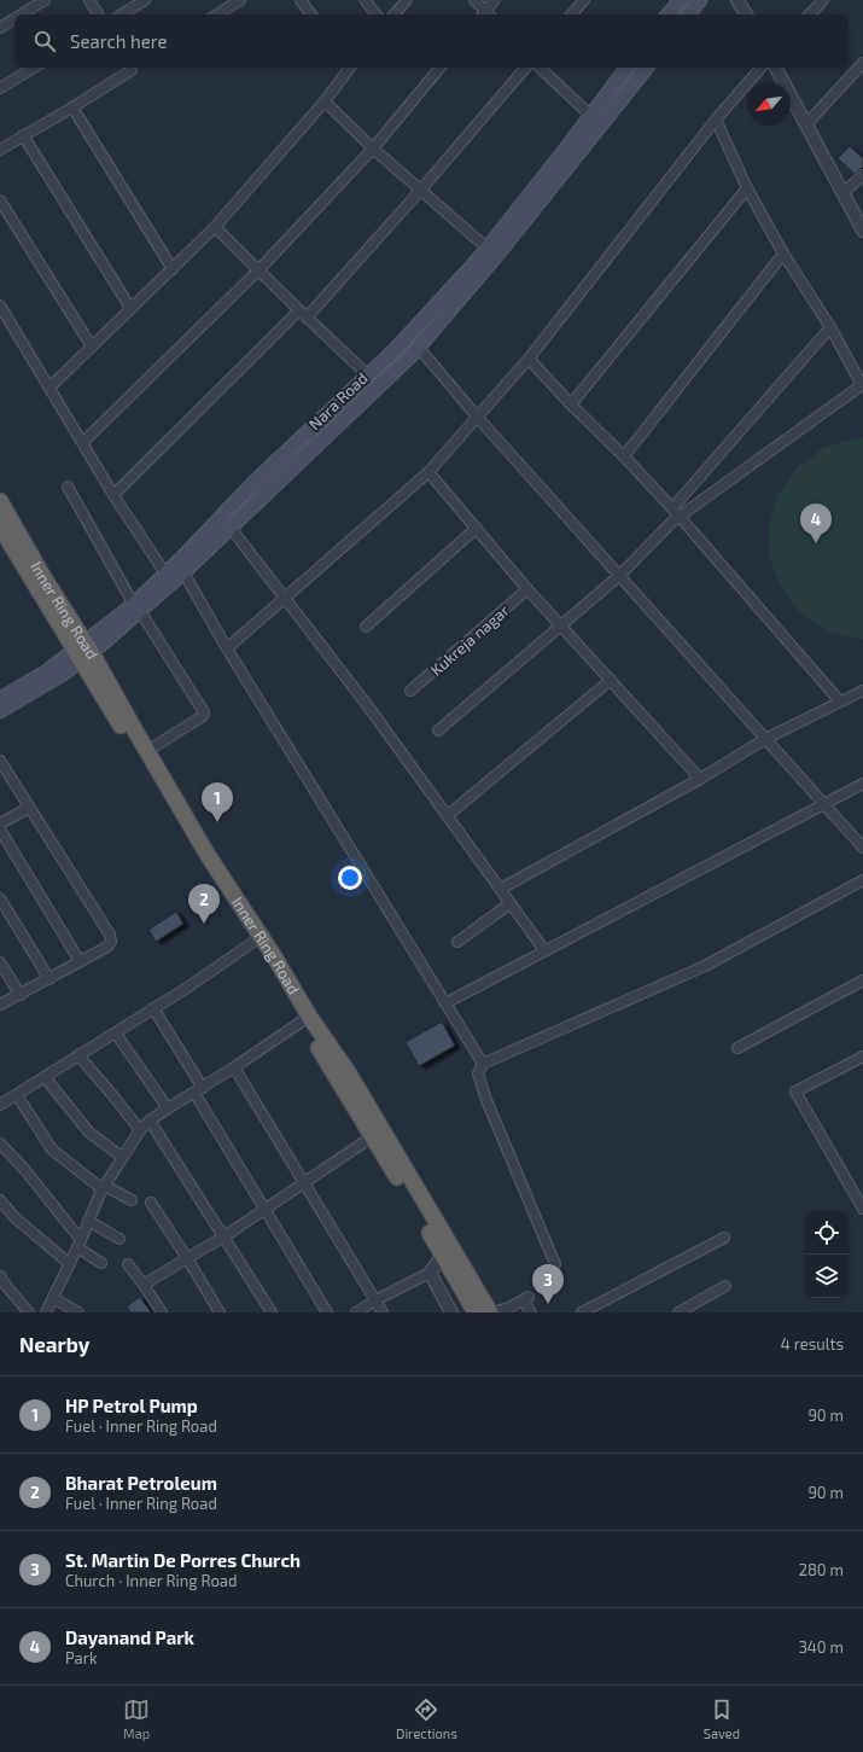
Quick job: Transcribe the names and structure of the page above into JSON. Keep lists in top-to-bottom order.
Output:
{
  "streets": {
    "highway": ["Inner Ring Road"],
    "main road": ["Nara Road"],
    "street": ["Kukreja nagar"]
  },
  "crossings": [
    ["Nara Road", "Inner Ring Road"]
  ],
  "north": "bottom left",
  "page": {
    "search": "Search here",
    "pins": [
      "4",
      "1",
      "2",
      "3"
    ],
    "heading": ["Nearby", "4 results"],
    "list": [
      {
        "mark": "1",
        "name": "HP Petrol Pump",
        "note": "Fuel · Inner Ring Road",
        "value": "90 m"
      },
      {
        "mark": "2",
        "name": "Bharat Petroleum",
        "note": "Fuel · Inner Ring Road",
        "value": "90 m"
      },
      {
        "mark": "3",
        "name": "St. Martin De Porres Church",
        "note": "Church · Inner Ring Road",
        "value": "280 m"
      },
      {
        "mark": "4",
        "name": "Dayanand Park",
        "note": "Park",
        "value": "340 m"
      }
    ],
    "nav": ["Map", "Directions", "Saved"]
  }
}
